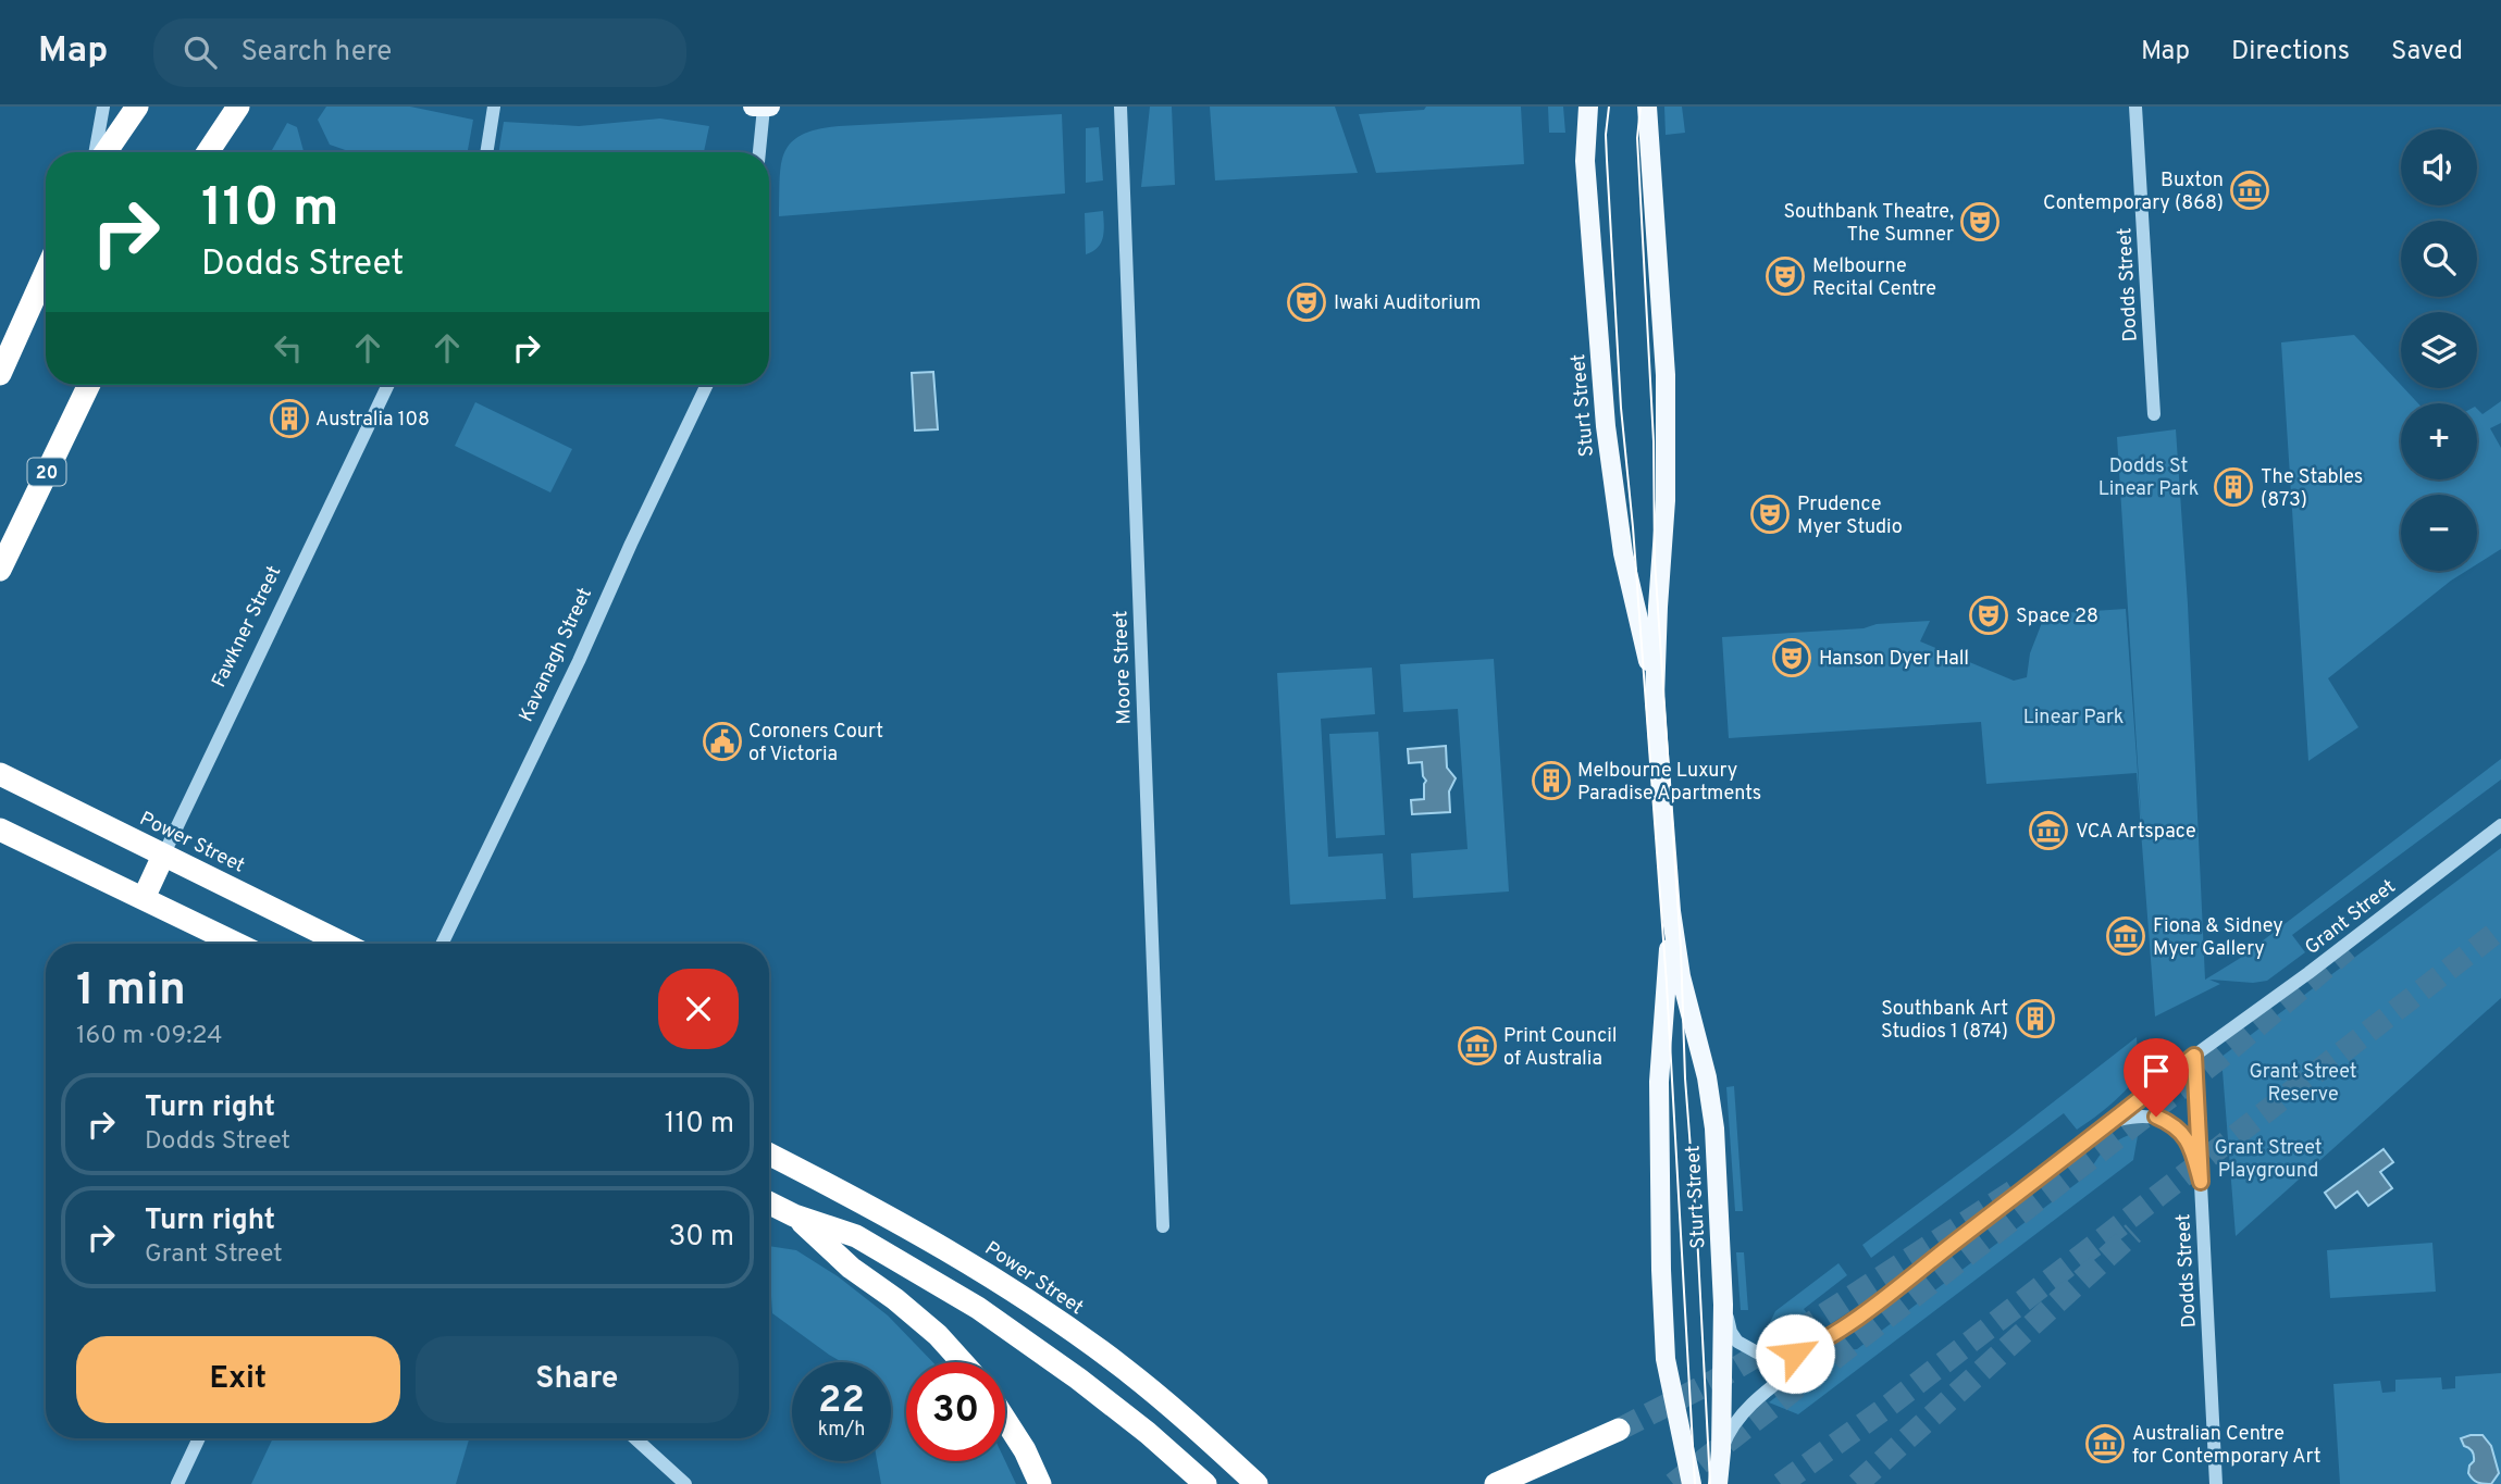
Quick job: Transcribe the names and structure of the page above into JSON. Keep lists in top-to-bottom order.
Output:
{
  "streets": {
    "highway": ["20", "Fawkner Street", "Power Street"],
    "main road": ["Sturt Street"],
    "street": [
      "Dodds Street",
      "Kavanagh Street",
      "Moore Street",
      "Grant Street"
    ]
  },
  "crossings": [
    ["Dodds Street", "Grant Street"],
    ["Sturt Street", "Grant Street"],
    ["Fawkner Street", "Power Street"]
  ],
  "parks": [
    "Dodds St Linear Park",
    "Linear Park",
    "Grant Street Reserve",
    "Grant Street Playground"
  ],
  "places": {
    "museum": [
      "Buxton Contemporary (868)",
      "VCA Artspace",
      "Fiona & Sidney Myer Gallery",
      "Print Council of Australia",
      "Australian Centre for Contemporary Art"
    ],
    "theatre": [
      "Southbank Theatre, The Sumner",
      "Melbourne Recital Centre",
      "Iwaki Auditorium",
      "Prudence Myer Studio",
      "Space 28",
      "Hanson Dyer Hall"
    ],
    "building": [
      "Australia 108",
      "The Stables (873)",
      "Melbourne Luxury Paradise Apartments",
      "Southbank Art Studios 1 (874)"
    ],
    "public building": ["Coroners Court of Victoria"]
  },
  "page": {
    "header": "Map",
    "search": "Search here",
    "nav": ["Map", "Directions", "Saved"],
    "map_buttons": ["+", "−"],
    "turn": ["110 m", "Dodds Street"],
    "heading": ["1 min", "160 m · 09:24"],
    "list": [
      {
        "name": "Turn right",
        "note": "Dodds Street",
        "value": "110 m"
      },
      {
        "name": "Turn right",
        "note": "Grant Street",
        "value": "30 m"
      }
    ],
    "buttons": ["Exit", "Share"],
    "speed": "22 km/h",
    "limit": "30"
  }
}
